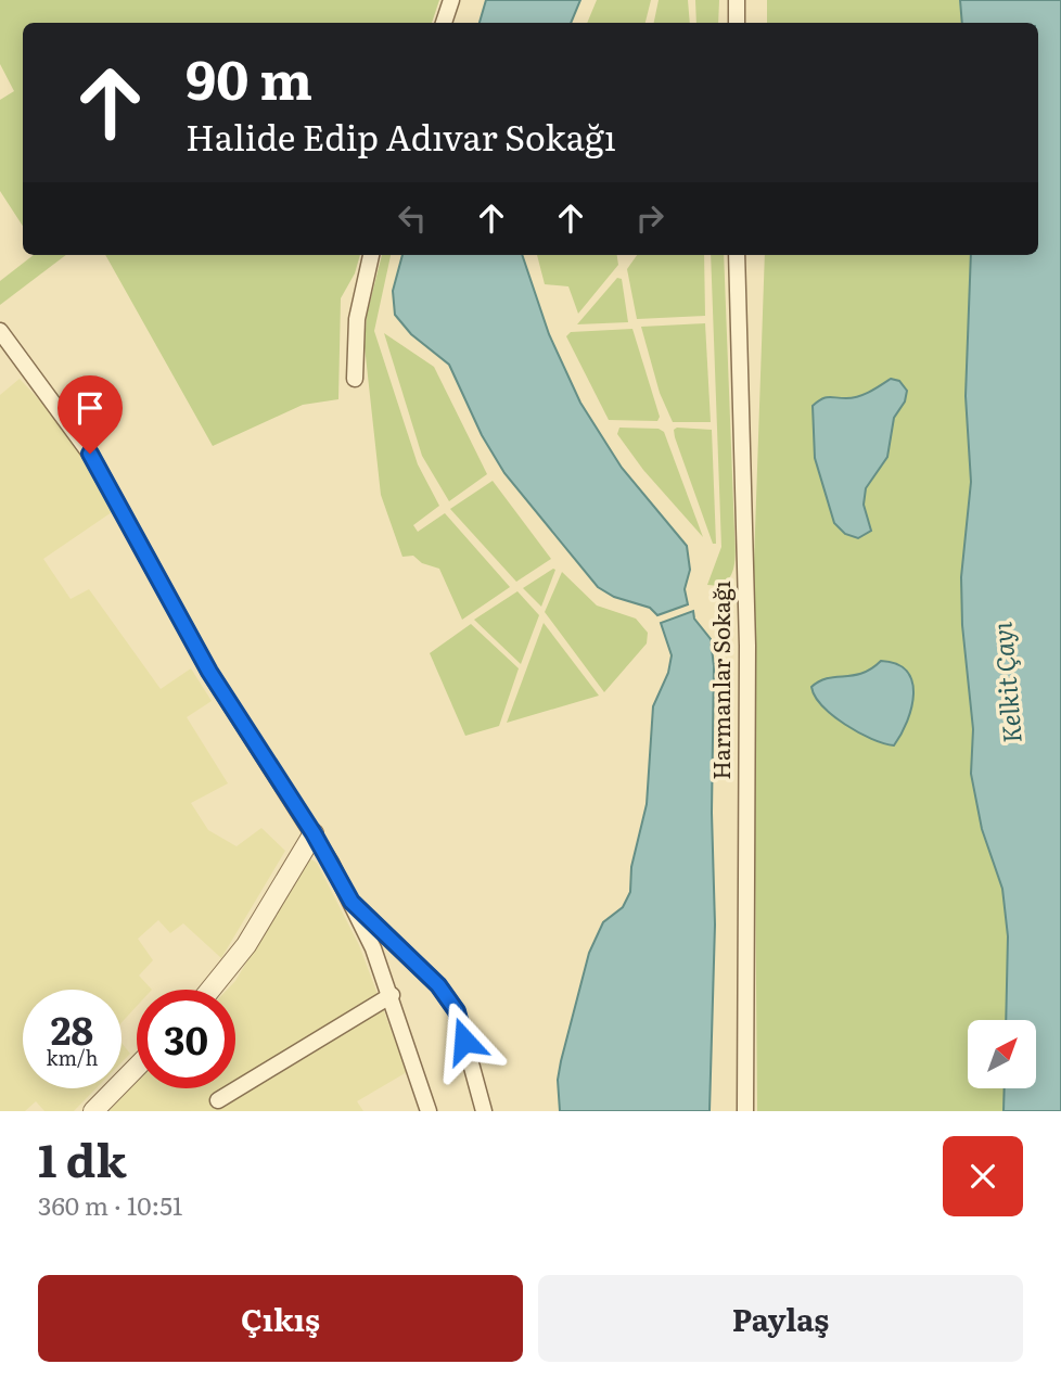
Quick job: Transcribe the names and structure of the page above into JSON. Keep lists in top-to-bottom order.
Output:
{
  "streets": {
    "street": ["Harmanlar Sokağı"]
  },
  "water": ["Kelkit Çayı"],
  "north": "top right",
  "page": {
    "turn": ["90 m", "Halide Edip Adıvar Sokağı"],
    "speed": "28 km/h",
    "limit": "30",
    "heading": ["1 dk", "360 m · 10:51"],
    "buttons": ["Çıkış", "Paylaş"]
  }
}
